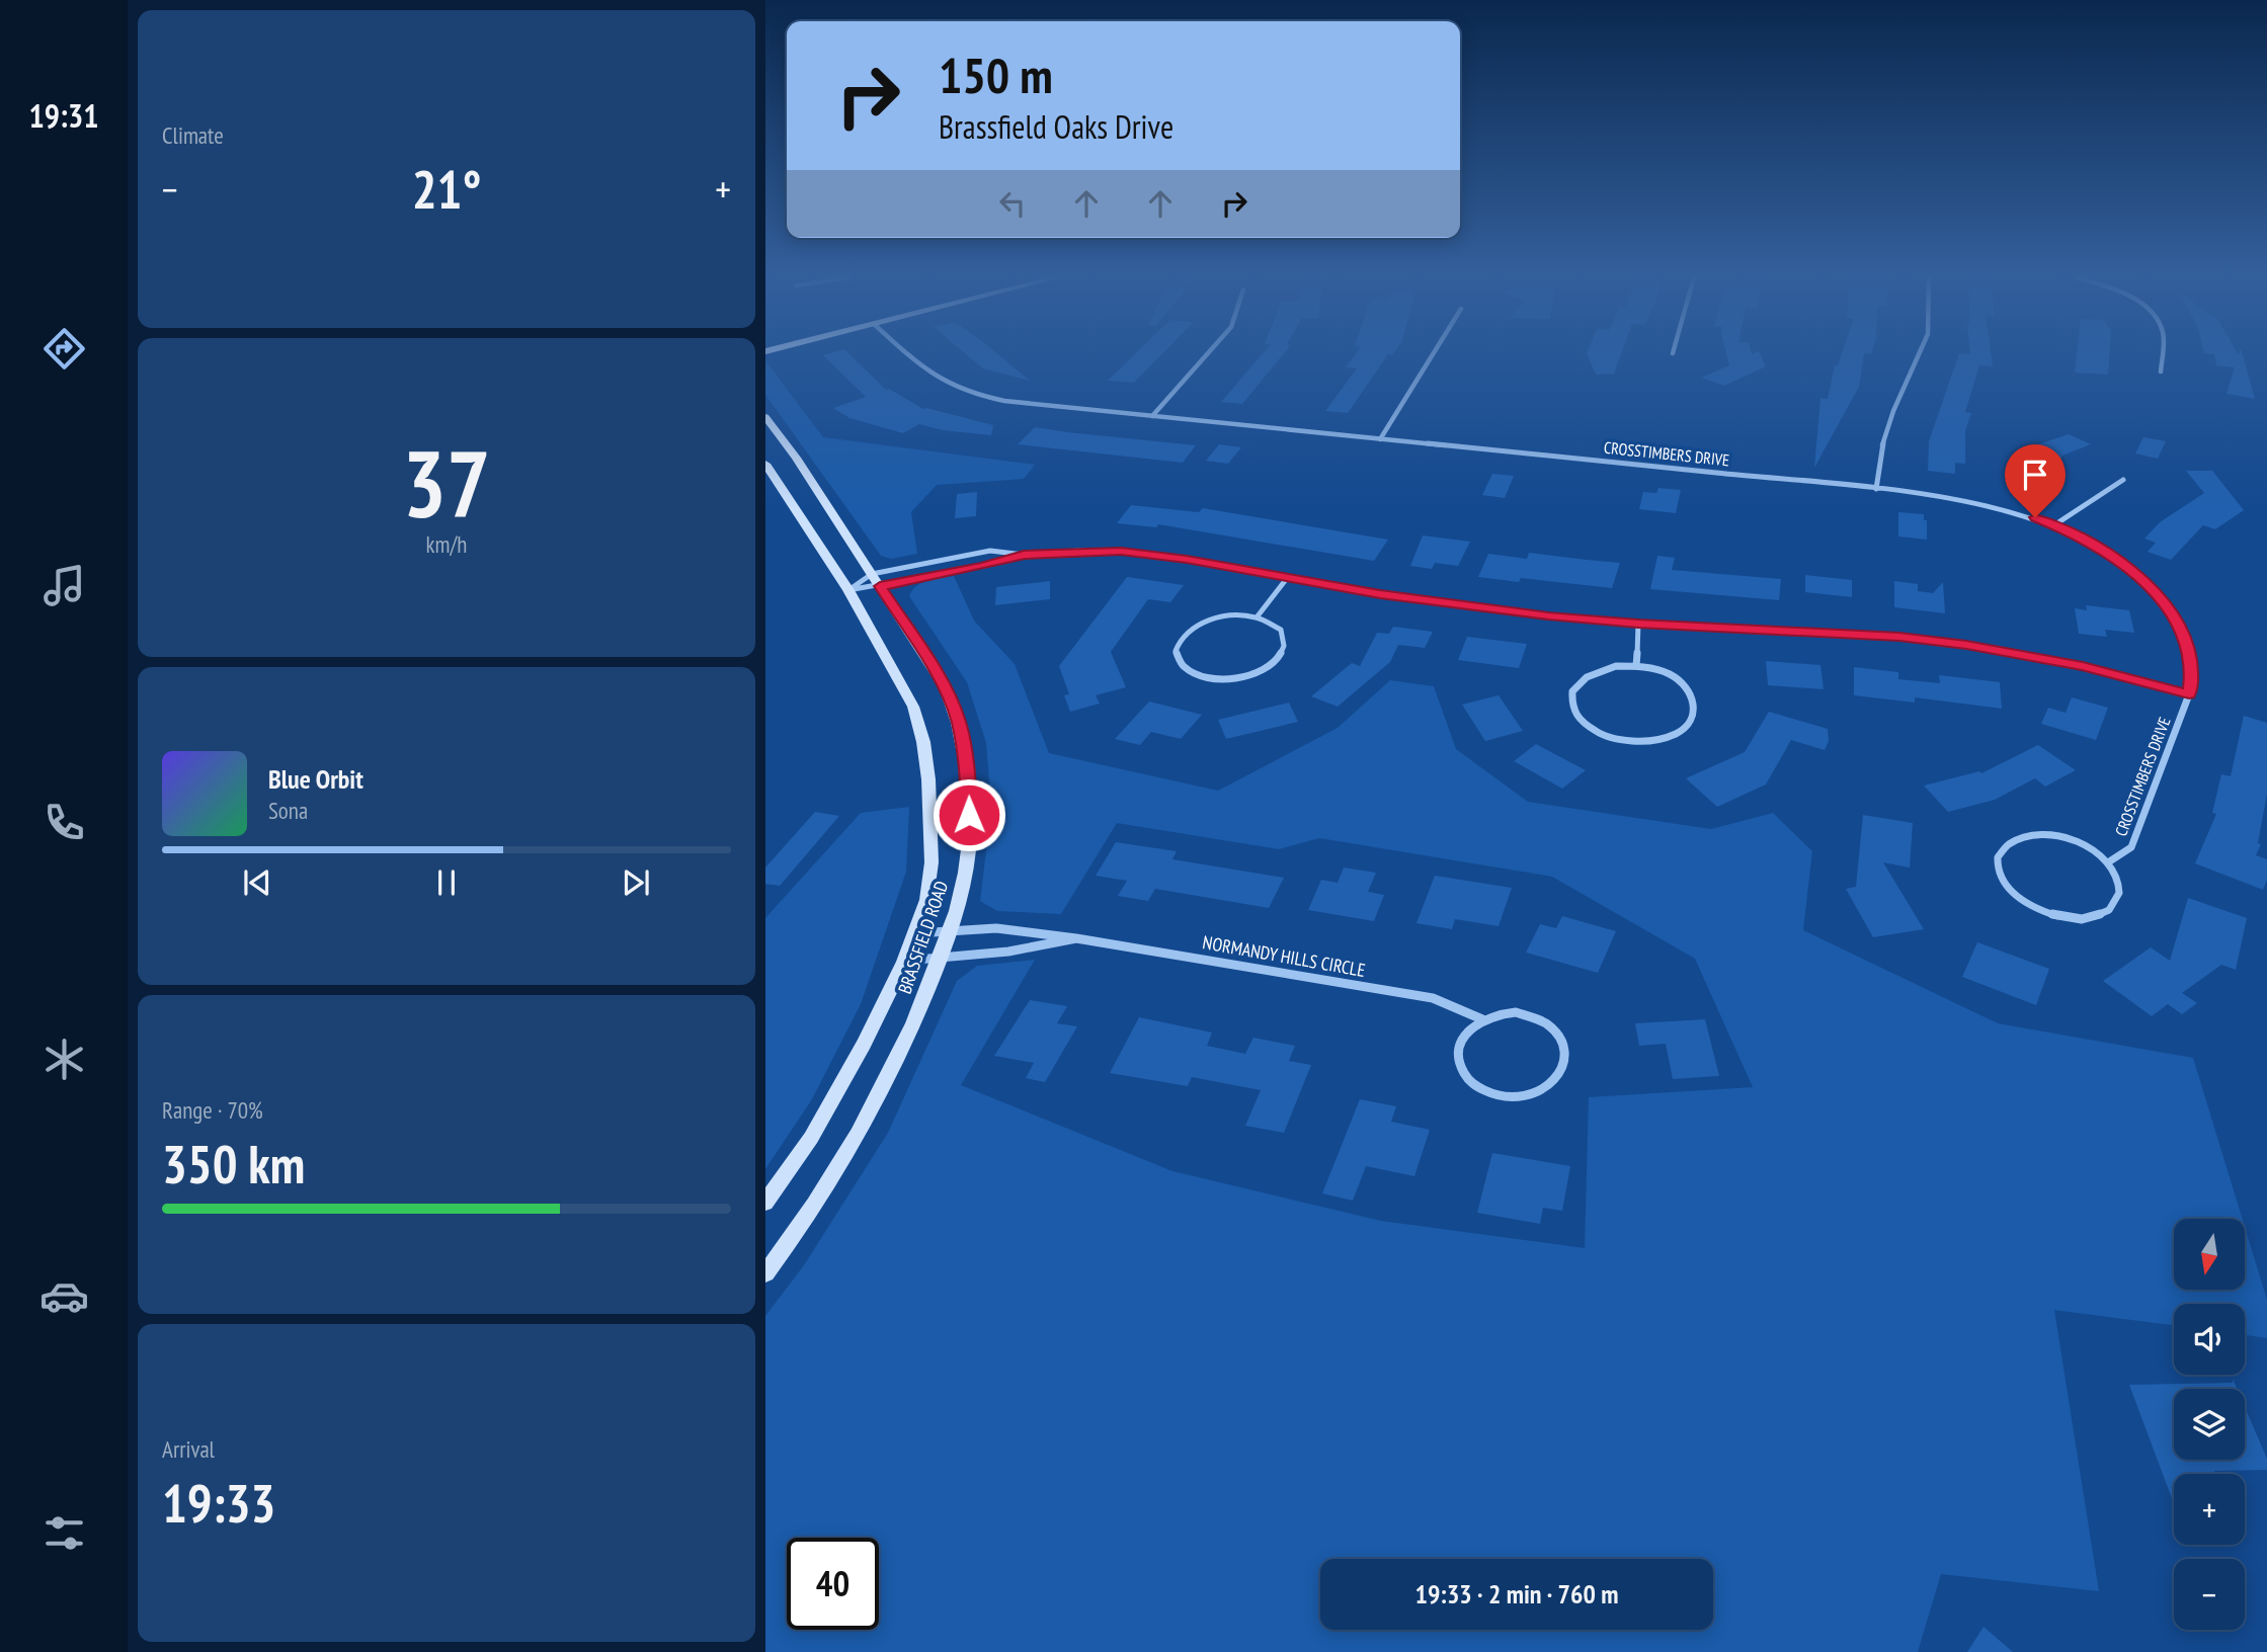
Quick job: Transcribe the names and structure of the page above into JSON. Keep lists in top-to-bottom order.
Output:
{
  "streets": {
    "street": ["CROSSTIMBERS DRIVE", "BRASSFIELD ROAD", "NORMANDY HILLS CIRCLE"]
  },
  "crossings": [
    ["BRASSFIELD ROAD", "NORMANDY HILLS CIRCLE"]
  ],
  "north": "bottom",
  "page": {
    "tabs": "19:31",
    "tile": [
      "Climate",
      ["37", "km/h"],
      ["Range · 70%", "350 km"],
      ["Arrival", "19:33"]
    ],
    "turn": ["150 m", "Brassfield Oaks Drive"],
    "heat": ["−", "21°", "+"],
    "song": ["Blue Orbit", "Sona"],
    "map_buttons": ["+", "−"],
    "limit": "40",
    "trip": "19:33 · 2 min · 760 m"
  }
}
